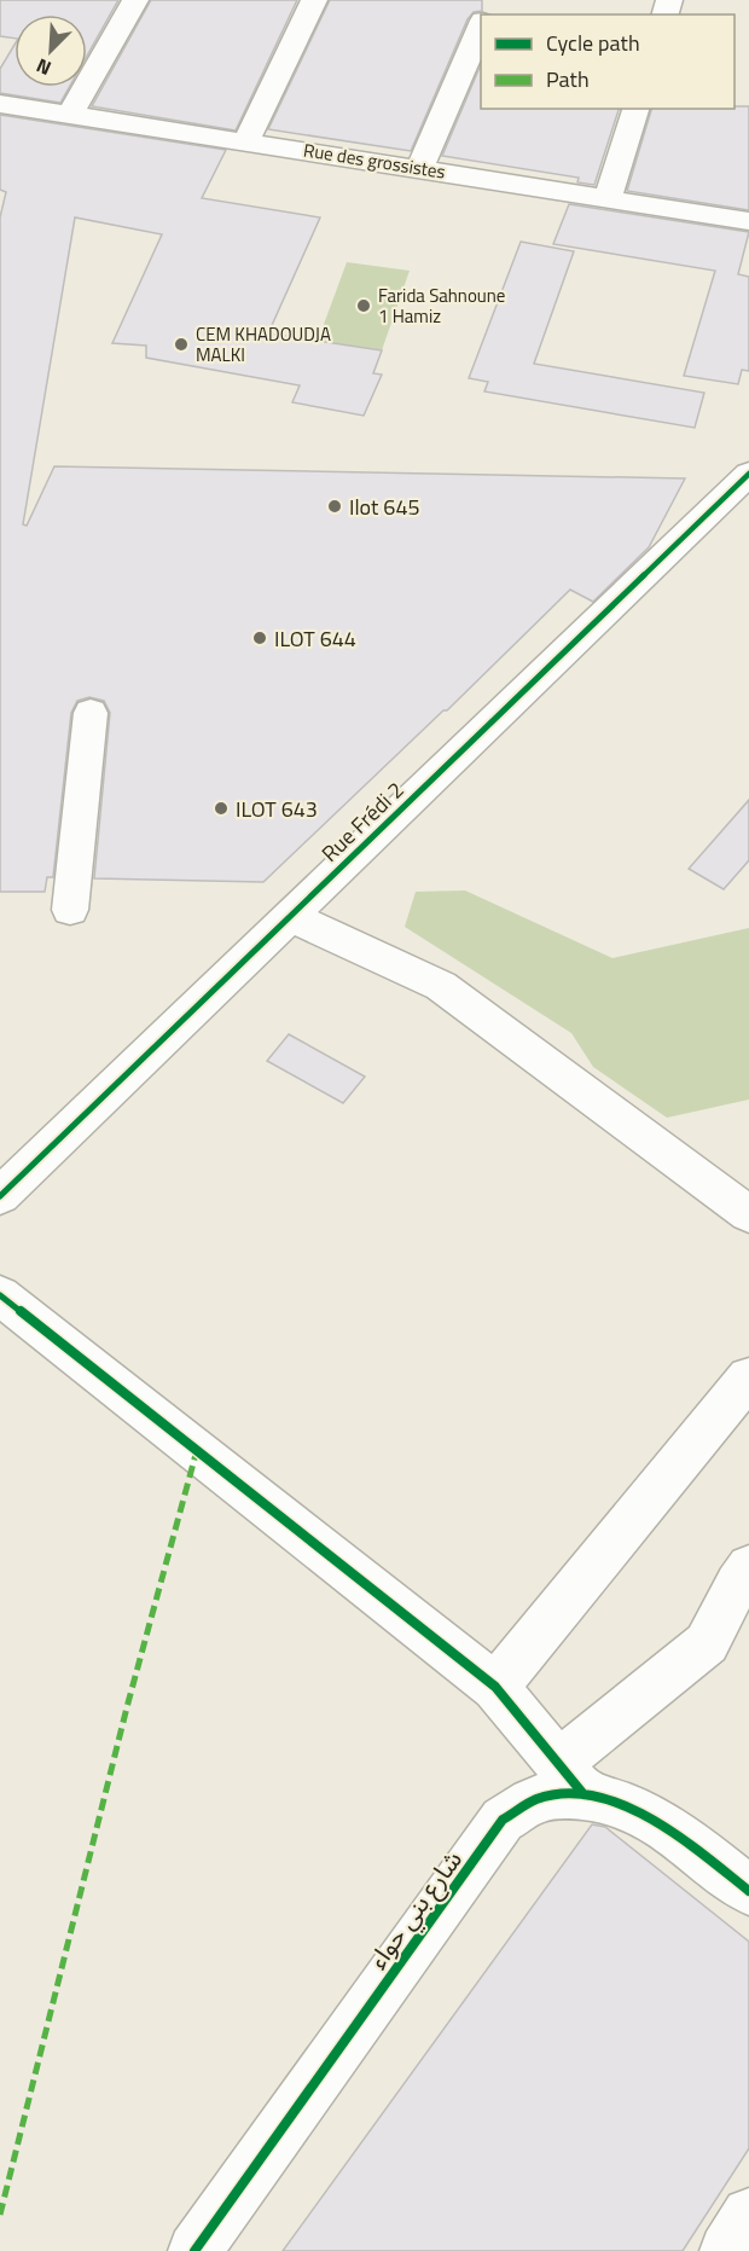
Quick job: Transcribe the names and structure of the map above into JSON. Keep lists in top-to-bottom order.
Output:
{
  "streets": {
    "street": ["Rue des grossistes", "Rue Frédi 2", "شارع بني حواء"]
  },
  "places": [
    "Farida Sahnoune 1 Hamiz",
    "CEM KHADOUDJA MALKI",
    "Ilot 645",
    "ILOT 644",
    "ILOT 643"
  ],
  "legend": ["Cycle path", "Path"],
  "north": "bottom left"
}
